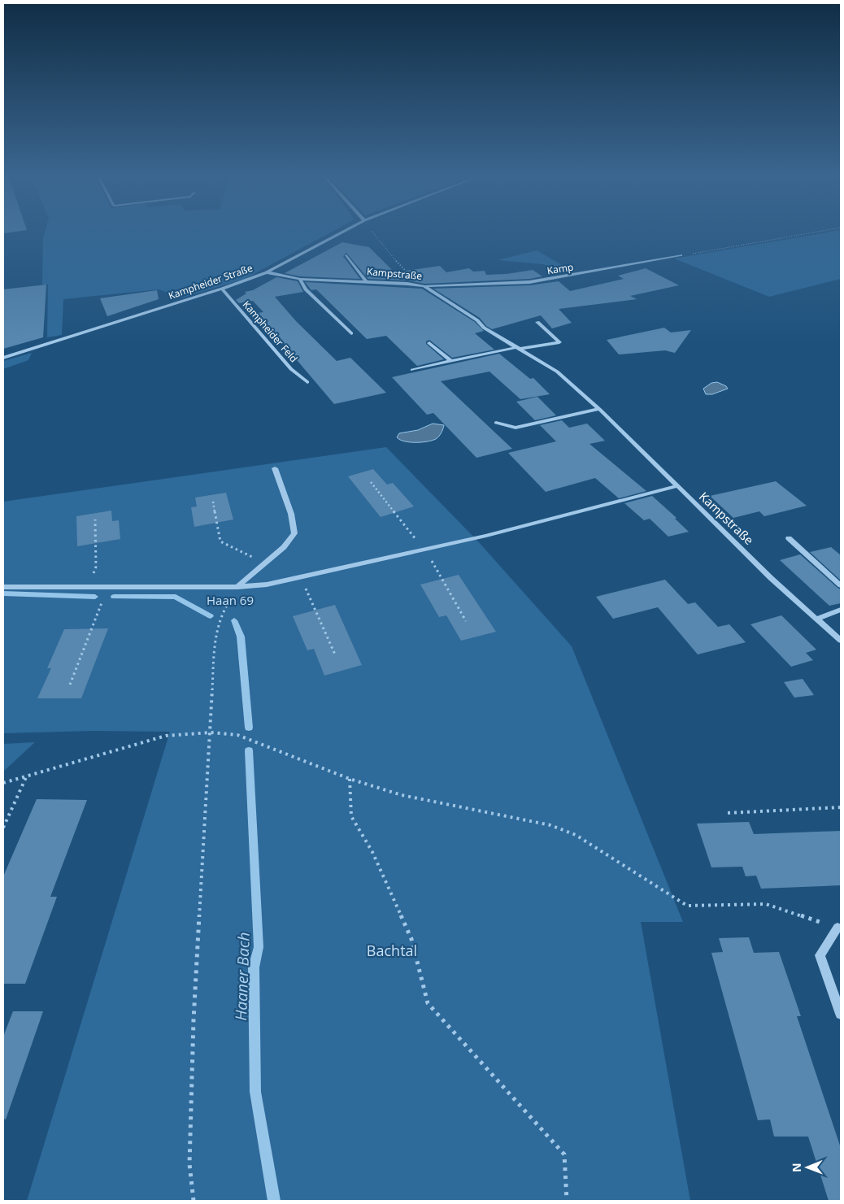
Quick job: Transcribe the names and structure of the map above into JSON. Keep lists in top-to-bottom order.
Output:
{
  "streets": {
    "street": [
      "Kamp",
      "Kampstraße",
      "Kampheider Straße",
      "Kampheider Feld"
    ]
  },
  "crossings": [
    ["Kamp", "Kampstraße"],
    ["Kampstraße", "Kampheider Straße"],
    ["Kampheider Straße", "Kampheider Feld"]
  ],
  "water": ["Haaner Bach"],
  "parks": ["Haan 69", "Bachtal"],
  "north": "left"
}
